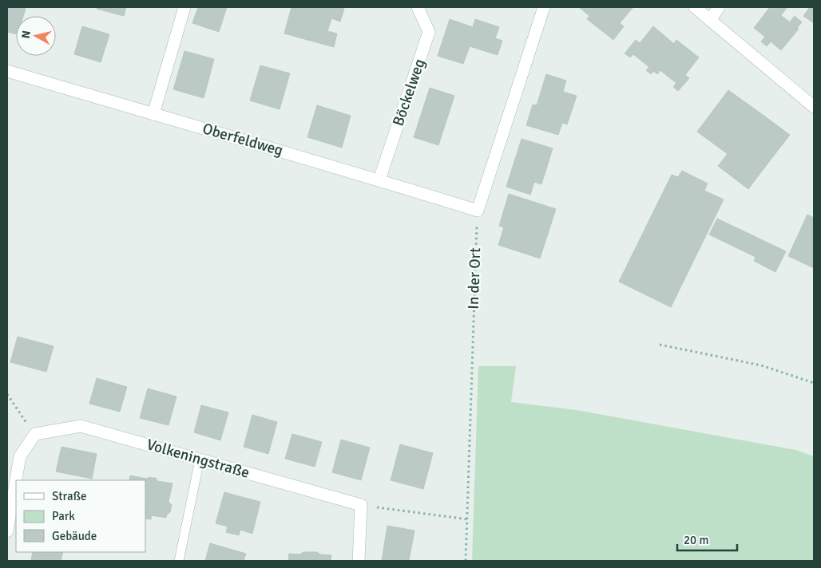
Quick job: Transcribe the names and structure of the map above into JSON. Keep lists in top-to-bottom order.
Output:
{
  "streets": {
    "street": ["Böckelweg", "Oberfeldweg", "Volkeningstraße"],
    "path": ["In der Ort"]
  },
  "crossings": [
    ["Böckelweg", "Oberfeldweg"],
    ["Oberfeldweg", "In der Ort"]
  ],
  "legend": ["Straße", "Park", "Gebäude"],
  "scale_bar": "20 m",
  "north": "left"
}
